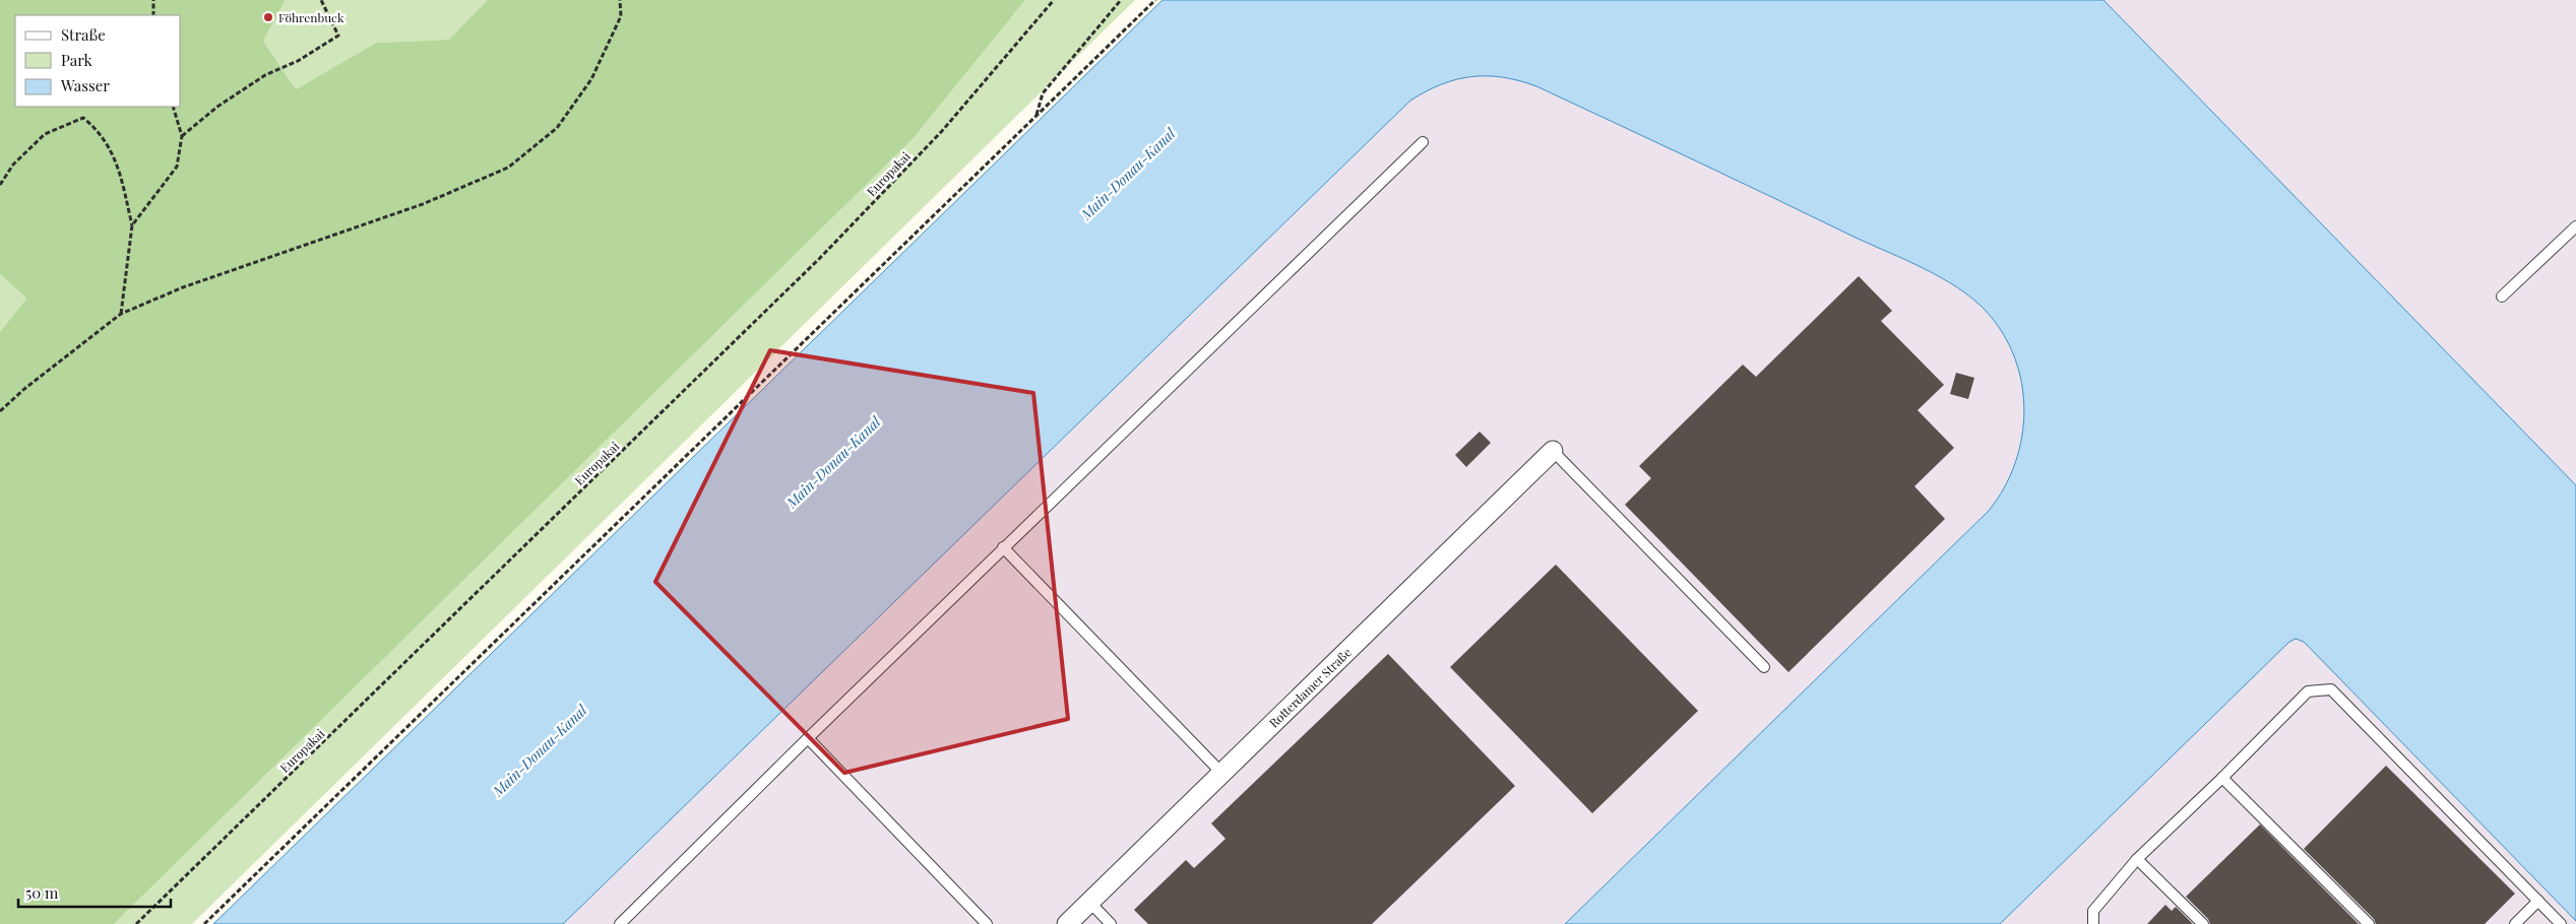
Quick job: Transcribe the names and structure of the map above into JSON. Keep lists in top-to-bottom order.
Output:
{
  "streets": {
    "street": ["Rotterdamer Straße"],
    "path": ["Europakai"]
  },
  "water": ["Main-Donau-Kanal"],
  "places": ["Föhrenbuck"],
  "legend": ["Straße", "Park", "Wasser"],
  "scale_bar": "50 m"
}
